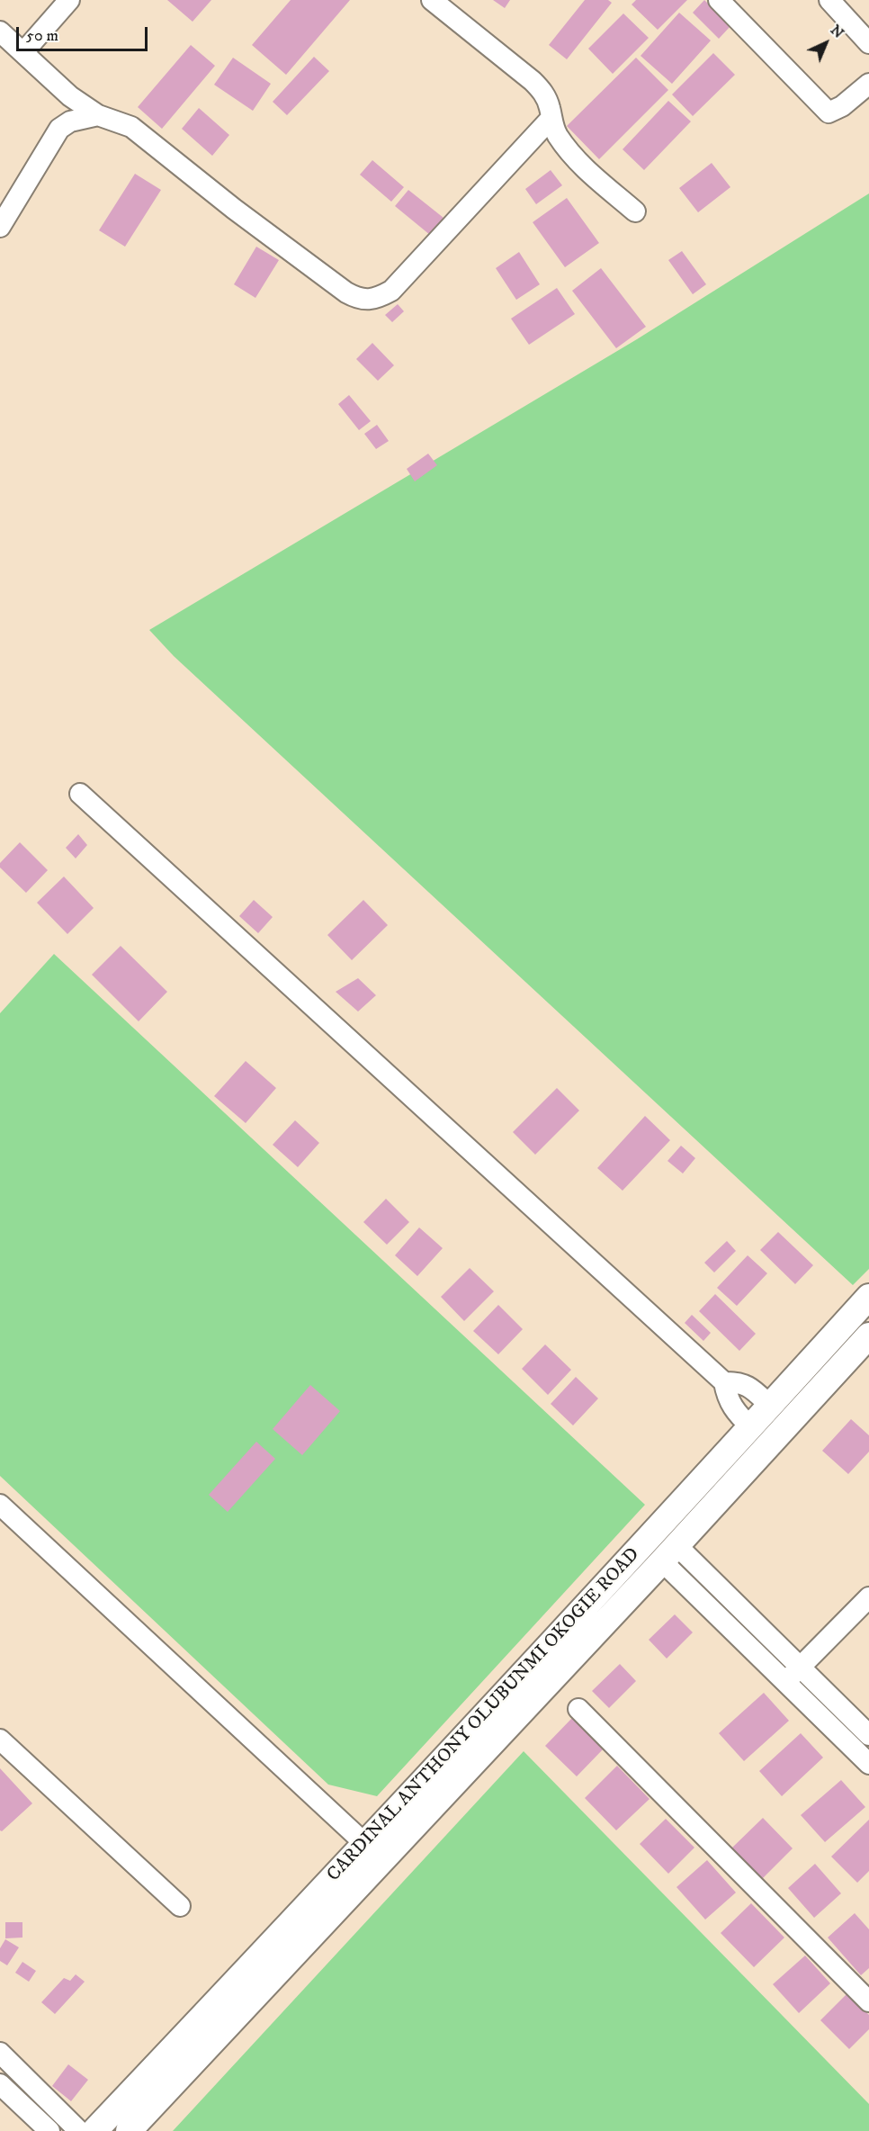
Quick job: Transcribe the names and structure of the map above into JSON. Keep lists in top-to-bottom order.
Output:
{
  "streets": {
    "street": ["CARDINAL ANTHONY OLUBUNMI OKOGIE ROAD"]
  },
  "scale_bar": "50 m",
  "north": "top right"
}
